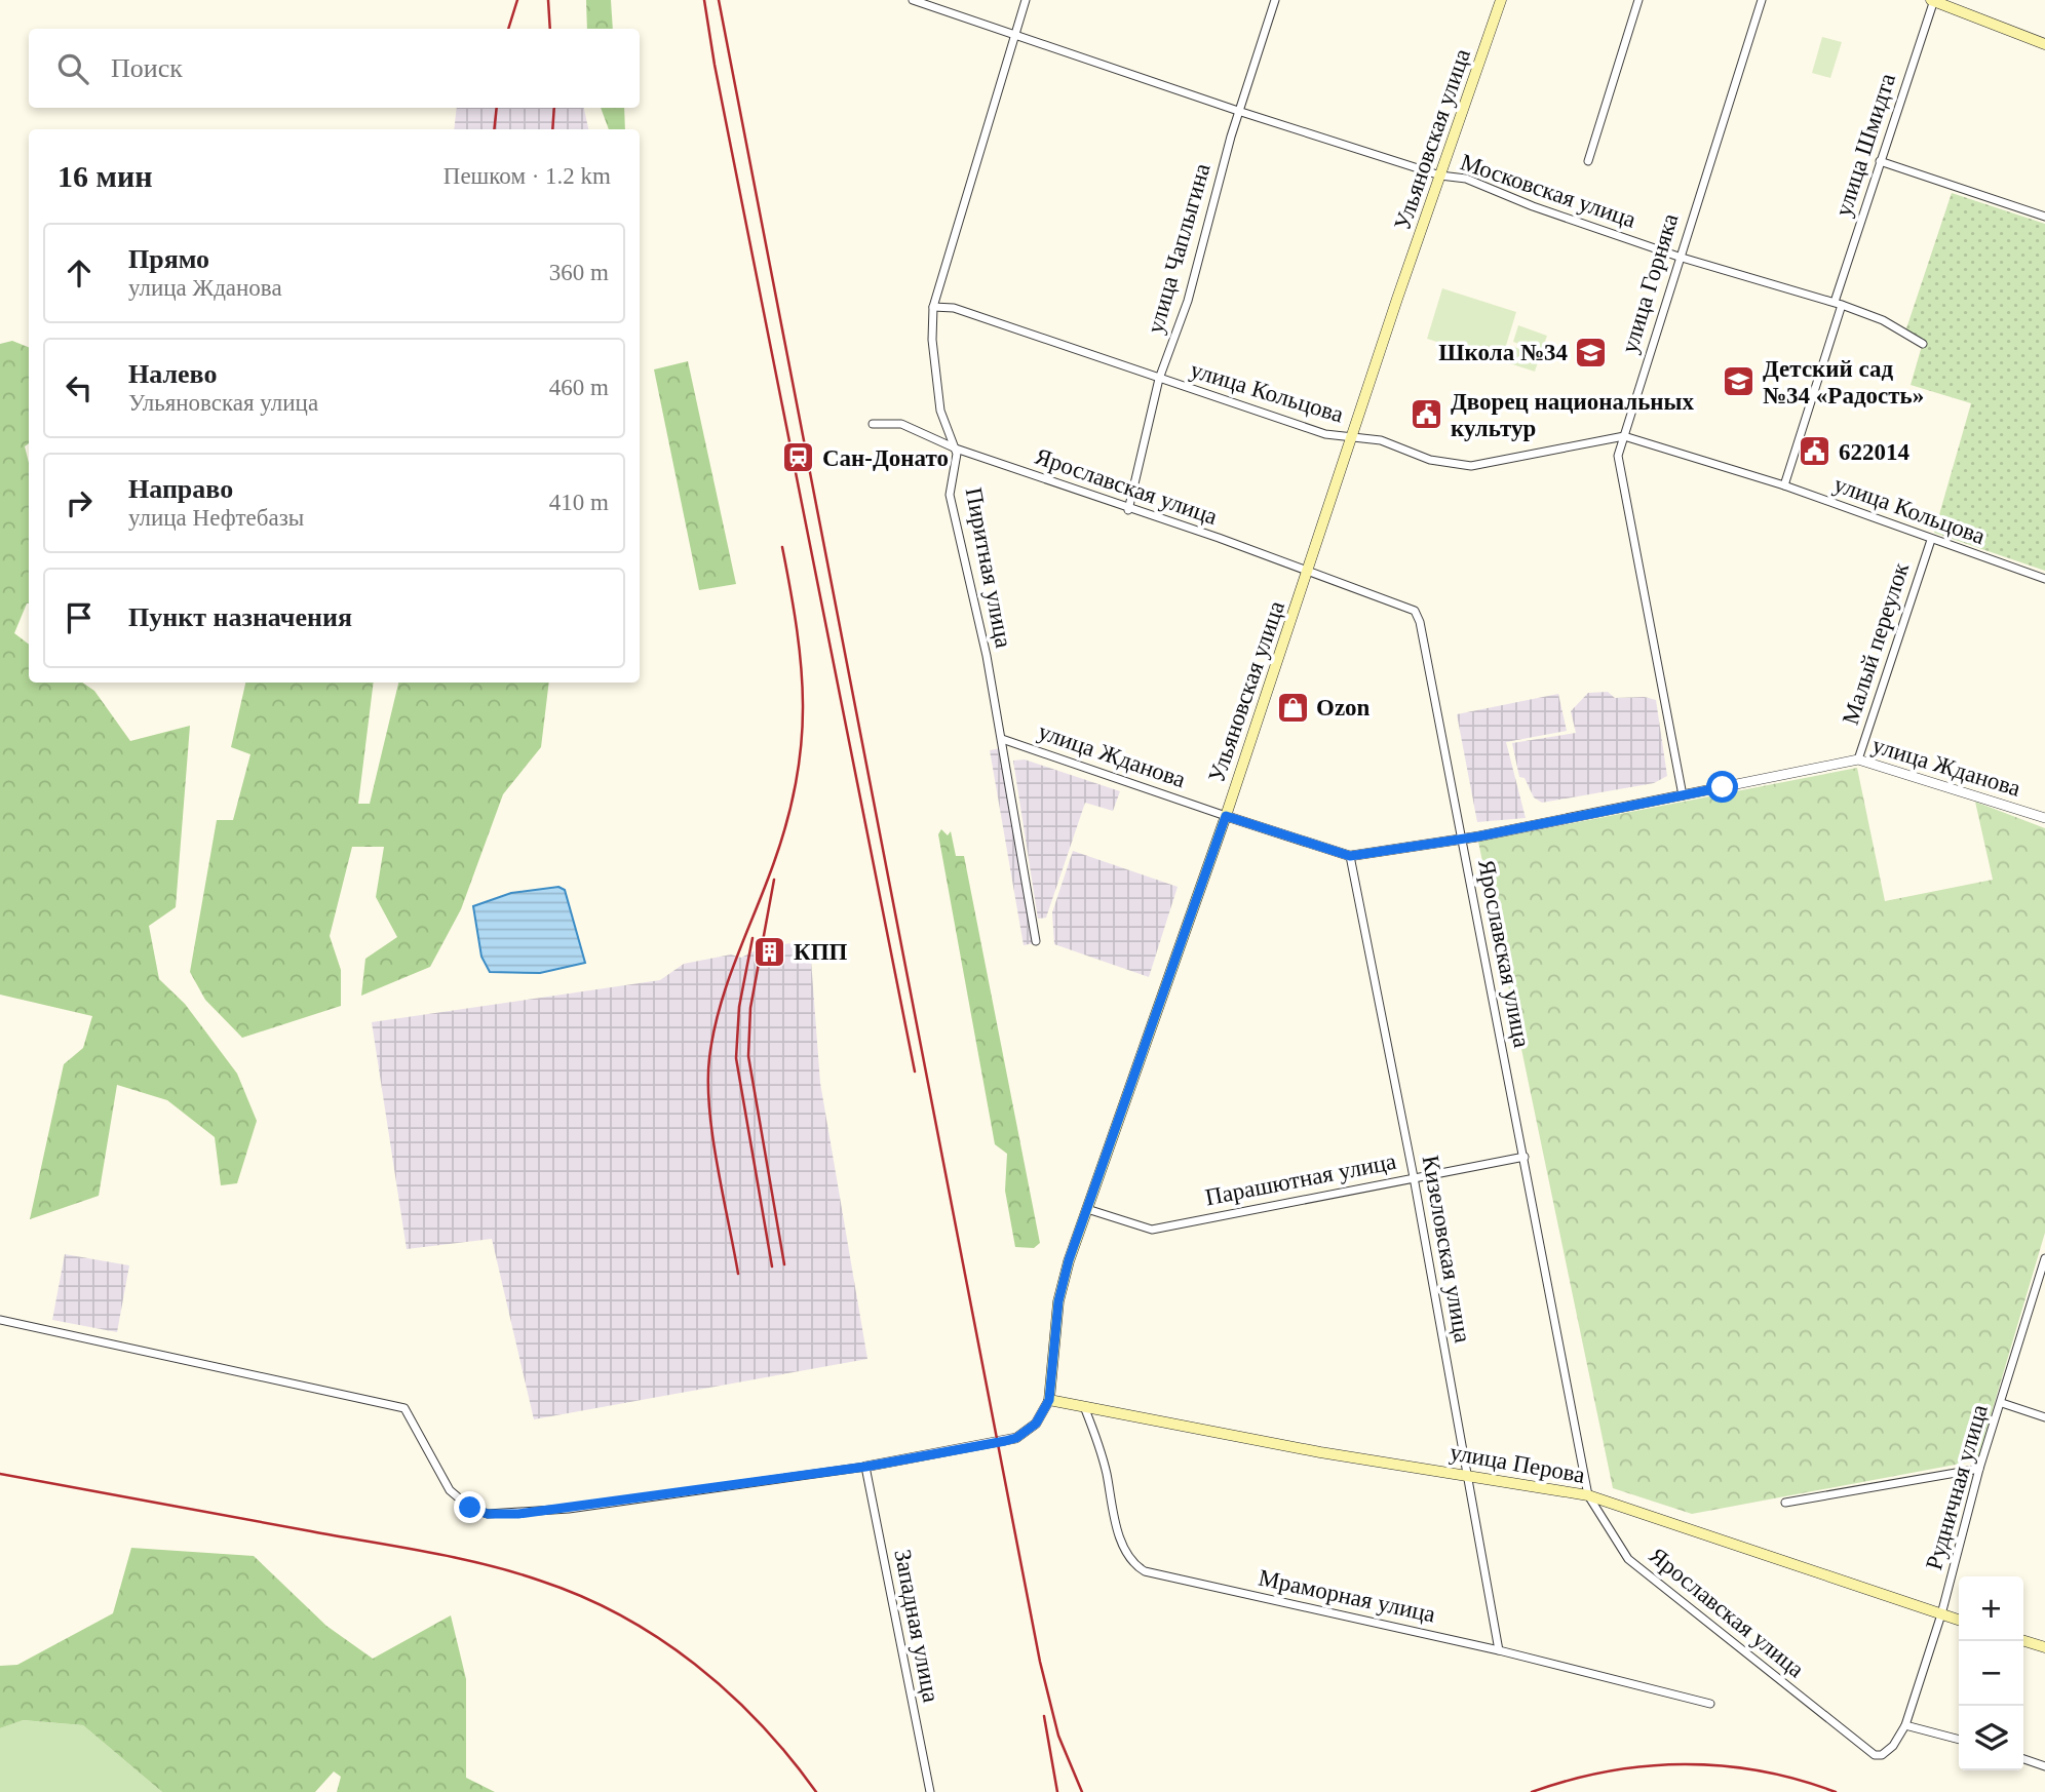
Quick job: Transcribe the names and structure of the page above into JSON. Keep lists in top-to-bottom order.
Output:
{
  "streets": {
    "main road": ["Ульяновская улица", "улица Перова"],
    "street": [
      "улица Шмидта",
      "Московская улица",
      "улица Чаплыгина",
      "улица Горняка",
      "улица Кольцова",
      "Ярославская улица",
      "Пиритная улица",
      "Малый переулок",
      "улица Жданова",
      "Парашютная улица",
      "Кизеловская улица",
      "Рудничная улица",
      "Мраморная улица",
      "Западная улица"
    ]
  },
  "crossings": [
    ["Ульяновская улица", "Московская улица"],
    ["Ульяновская улица", "улица Кольцова"],
    ["Ульяновская улица", "Ярославская улица"],
    ["Ульяновская улица", "улица Жданова"],
    ["Ульяновская улица", "Парашютная улица"],
    ["Ульяновская улица", "улица Перова"],
    ["улица Шмидта", "Московская улица"],
    ["улица Шмидта", "улица Кольцова"],
    ["Московская улица", "улица Чаплыгина"],
    ["Московская улица", "улица Горняка"],
    ["Московская улица", "Пиритная улица"],
    ["улица Чаплыгина", "улица Кольцова"],
    ["улица Чаплыгина", "Ярославская улица"],
    ["улица Горняка", "улица Кольцова"],
    ["улица Горняка", "улица Жданова"],
    ["улица Кольцова", "Пиритная улица"],
    ["улица Кольцова", "Малый переулок"],
    ["Ярославская улица", "Пиритная улица"],
    ["Ярославская улица", "улица Жданова"],
    ["Ярославская улица", "Парашютная улица"],
    ["Ярославская улица", "улица Перова"],
    ["Ярославская улица", "Рудничная улица"],
    ["Пиритная улица", "улица Жданова"],
    ["Малый переулок", "улица Жданова"],
    ["улица Жданова", "Кизеловская улица"],
    ["Парашютная улица", "Кизеловская улица"],
    ["Кизеловская улица", "улица Перова"],
    ["Кизеловская улица", "Мраморная улица"],
    ["улица Перова", "Рудничная улица"],
    ["улица Перова", "Мраморная улица"]
  ],
  "places": {
    "school or university": ["Школа №34", "Детский сад №34 «Радость»"],
    "public building": ["Дворец национальных культур", "622014"],
    "station": ["Сан-Донато"],
    "shop": ["Ozon"],
    "building": ["КПП"]
  },
  "page": {
    "search": "Поиск",
    "heading": ["16 мин", "Пешком · 1.2 km"],
    "list": [
      ["Прямо", "улица Жданова", "360 m"],
      ["Налево", "Ульяновская улица", "460 m"],
      ["Направо", "улица Нефтебазы", "410 m"],
      "Пункт назначения"
    ],
    "map_buttons": ["+", "−"]
  }
}
